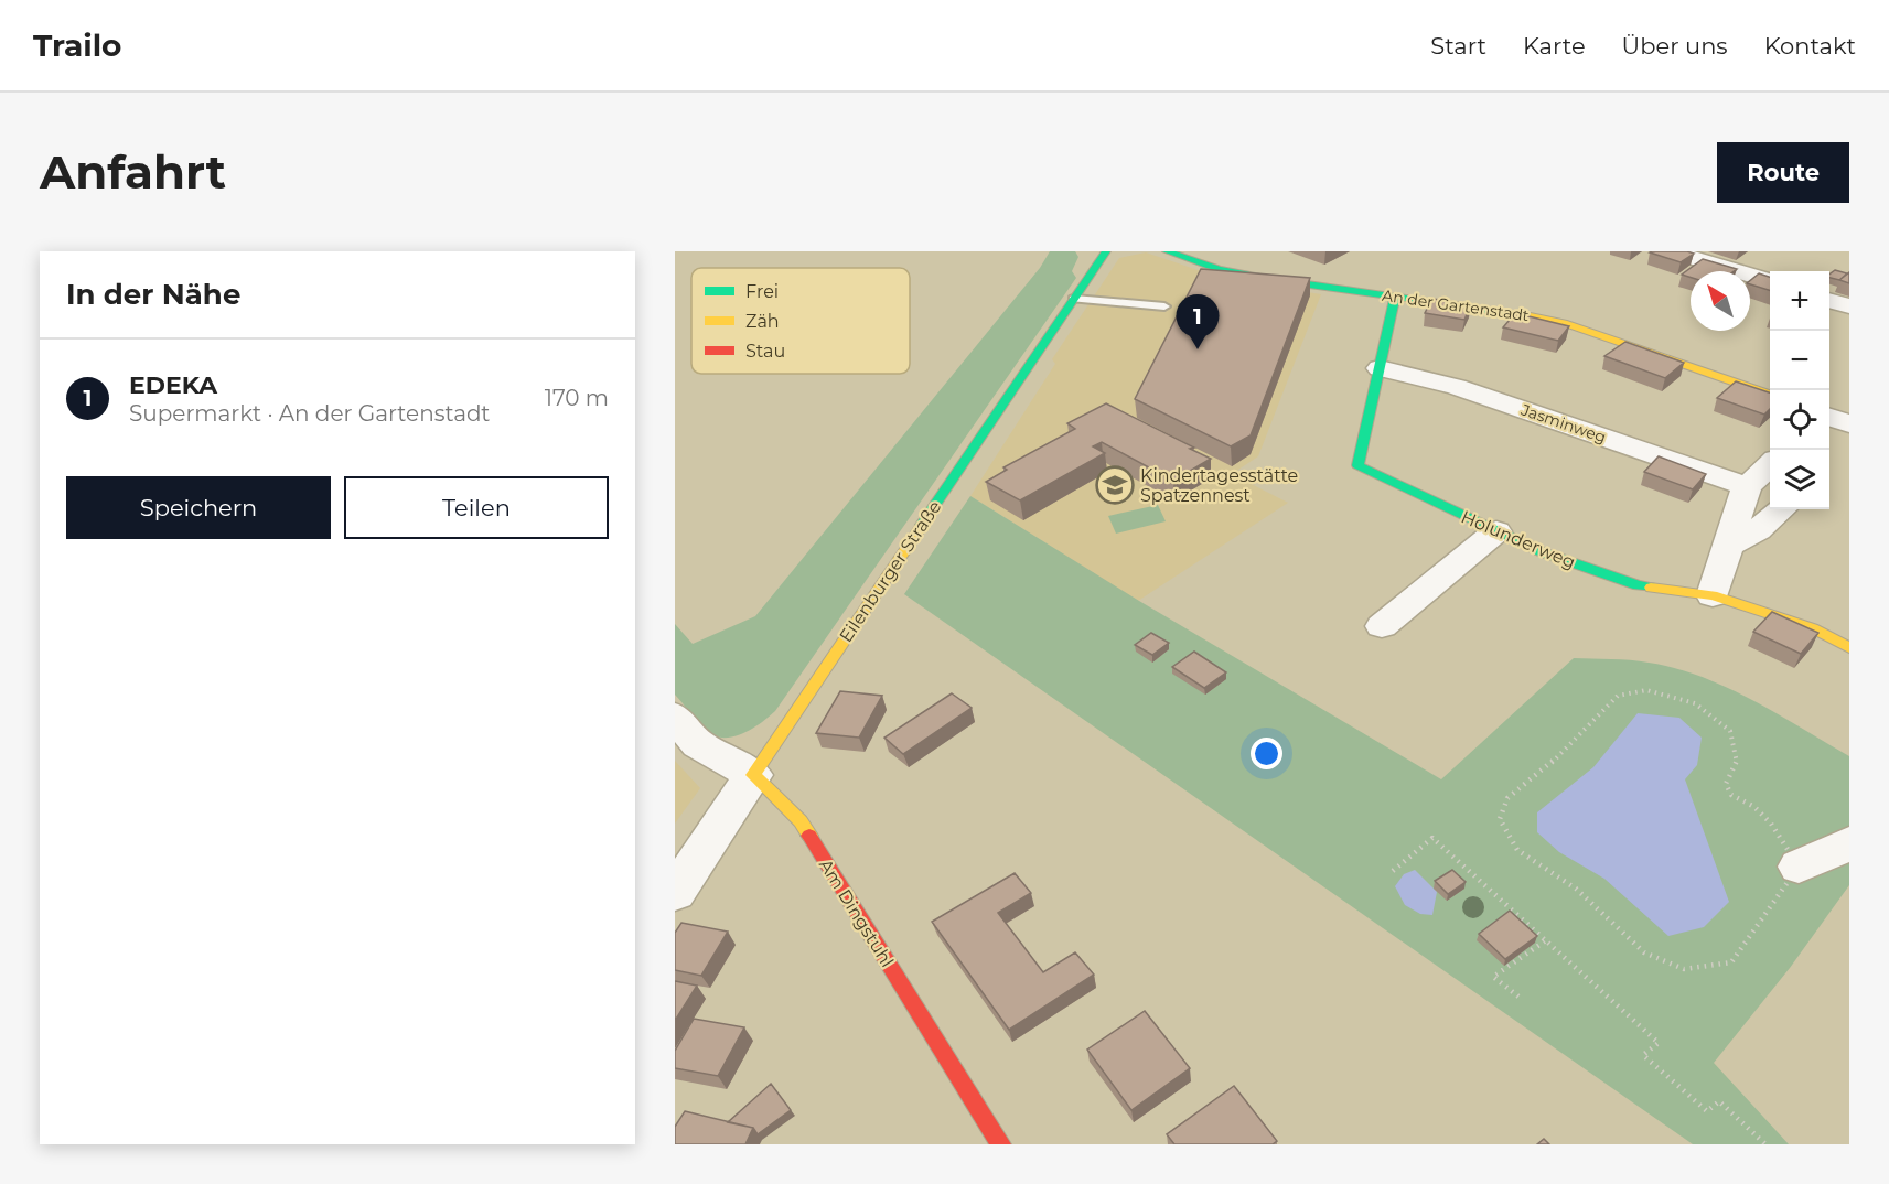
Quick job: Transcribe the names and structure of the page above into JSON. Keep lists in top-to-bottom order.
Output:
{
  "streets": {
    "street": [
      "An der Gartenstadt",
      "Jasminweg",
      "Holunderweg",
      "Eilenburger Straße",
      "Am Dingstuhl"
    ]
  },
  "crossings": [
    ["An der Gartenstadt", "Holunderweg"],
    ["Jasminweg", "Holunderweg"],
    ["Eilenburger Straße", "Am Dingstuhl"]
  ],
  "places": {
    "school or university": ["Kindertagesstätte Spatzennest"]
  },
  "legend": ["Frei", "Zäh", "Stau"],
  "north": "top left",
  "page": {
    "header": "Trailo",
    "nav": [
      "Start",
      "Karte",
      "Über uns",
      "Kontakt"
    ],
    "buttons": [
      "Route",
      ["Speichern", "Teilen"]
    ],
    "title": "Anfahrt",
    "heading": "In der Nähe",
    "map_buttons": ["+", "−"],
    "pins": "1",
    "list": [
      {
        "mark": "1",
        "name": "EDEKA",
        "note": "Supermarkt · An der Gartenstadt",
        "value": "170 m"
      }
    ]
  }
}
